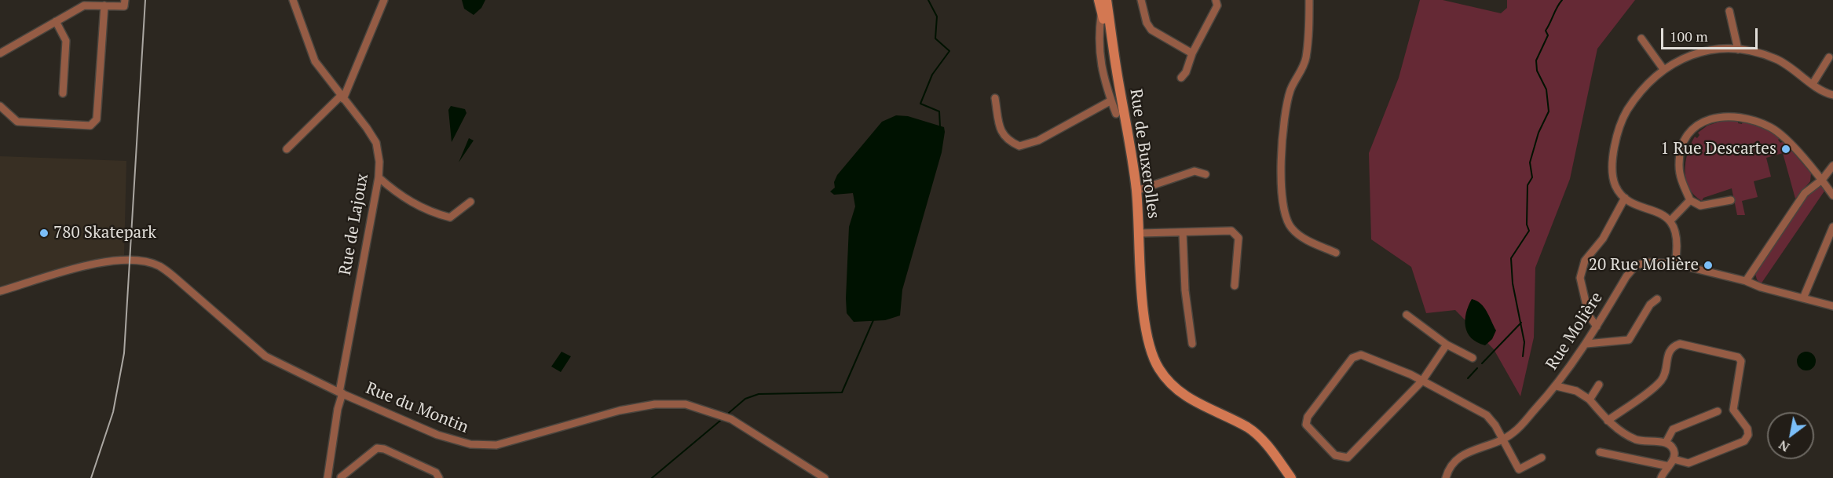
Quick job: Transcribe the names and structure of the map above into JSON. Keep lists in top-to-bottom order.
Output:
{
  "streets": {
    "street": [
      "Rue de Buxerolles",
      "Rue de Lajoux",
      "Rue Molière",
      "Rue du Montin"
    ]
  },
  "crossings": [
    ["Rue de Lajoux", "Rue du Montin"]
  ],
  "places": ["1 Rue Descartes", "780 Skatepark", "20 Rue Molière"],
  "scale_bar": "100 m",
  "north": "bottom left"
}
